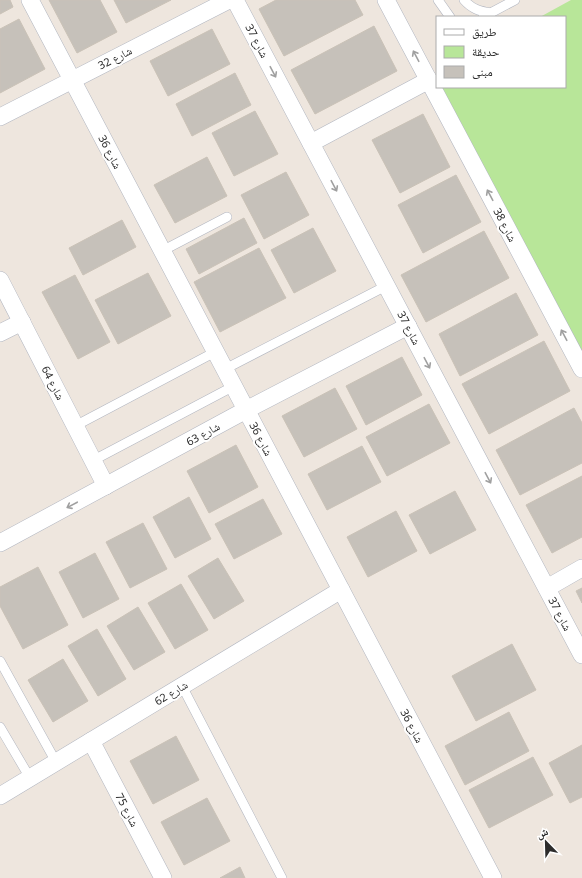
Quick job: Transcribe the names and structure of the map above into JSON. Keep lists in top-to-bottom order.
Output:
{
  "streets": {
    "street": [
      "شارع 37",
      "شارع 32",
      "شارع 36",
      "شارع 38",
      "شارع 64",
      "شارع 63",
      "شارع 62",
      "شارع 75"
    ]
  },
  "crossings": [
    ["شارع 37", "شارع 63"],
    ["شارع 32", "شارع 36"],
    ["شارع 36", "شارع 63"],
    ["شارع 36", "شارع 62"],
    ["شارع 64", "شارع 63"],
    ["شارع 62", "شارع 75"]
  ],
  "one_way": ["شارع 37", "شارع 38"],
  "legend": ["طريق", "حديقة", "مبنى"],
  "north": "top left"
}
